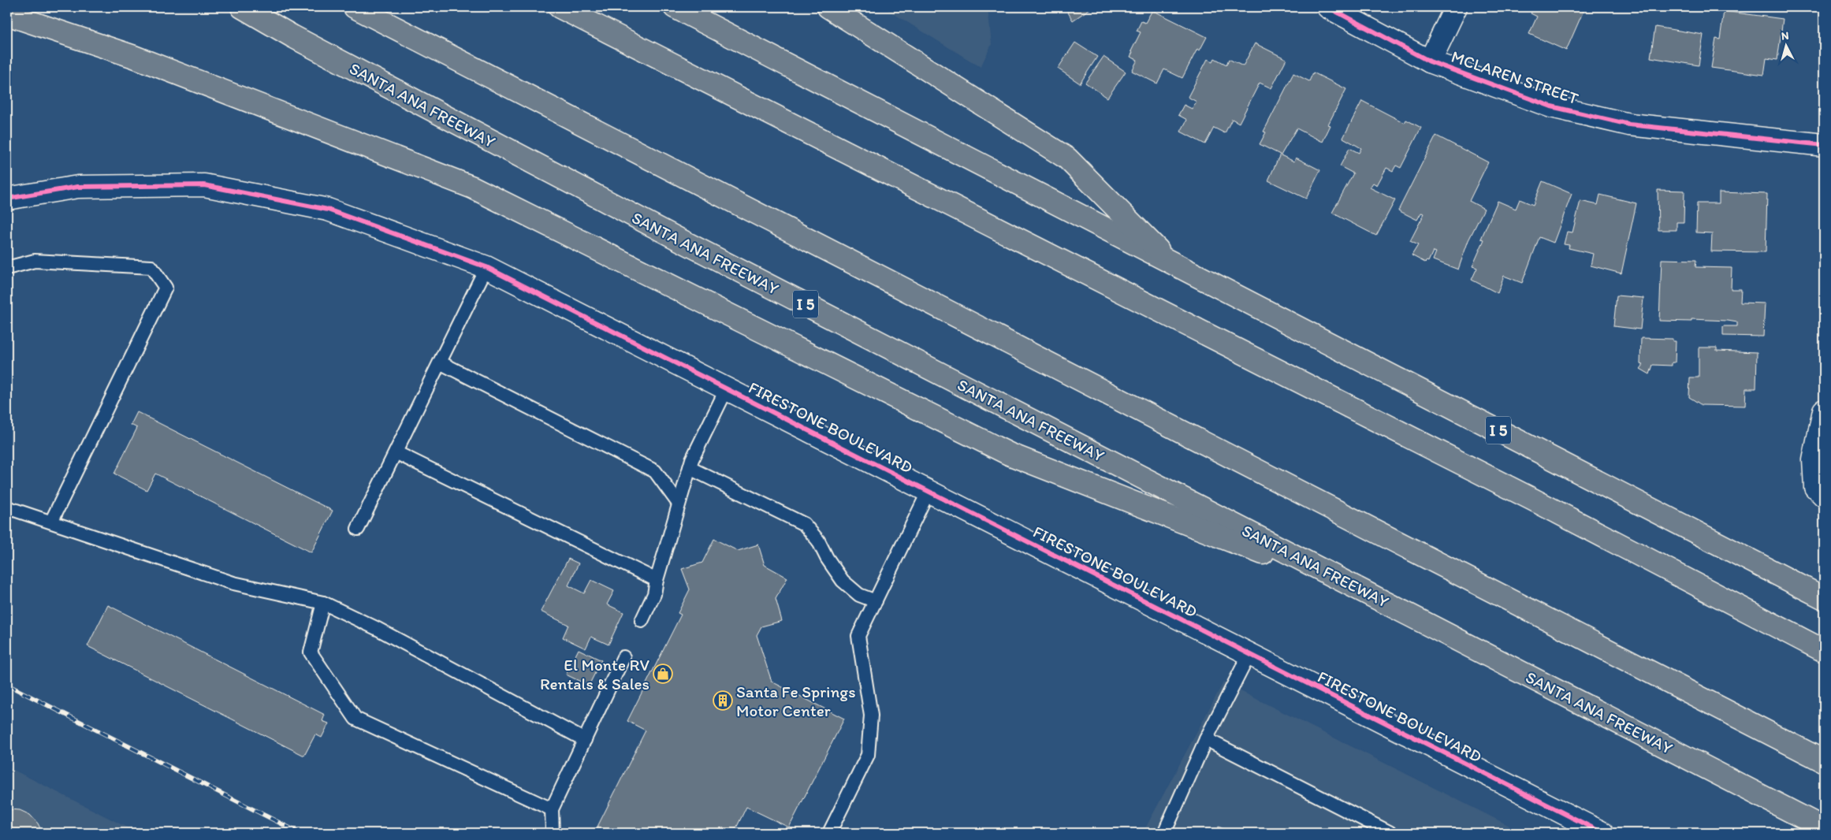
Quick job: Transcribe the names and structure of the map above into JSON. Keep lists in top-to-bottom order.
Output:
{
  "streets": {
    "highway": ["SANTA ANA FREEWAY", "I 5"],
    "street": ["MCLAREN STREET", "FIRESTONE BOULEVARD"]
  },
  "places": {
    "shop": ["El Monte RV Rentals & Sales"],
    "building": ["Santa Fe Springs Motor Center"]
  },
  "north": "top"
}
